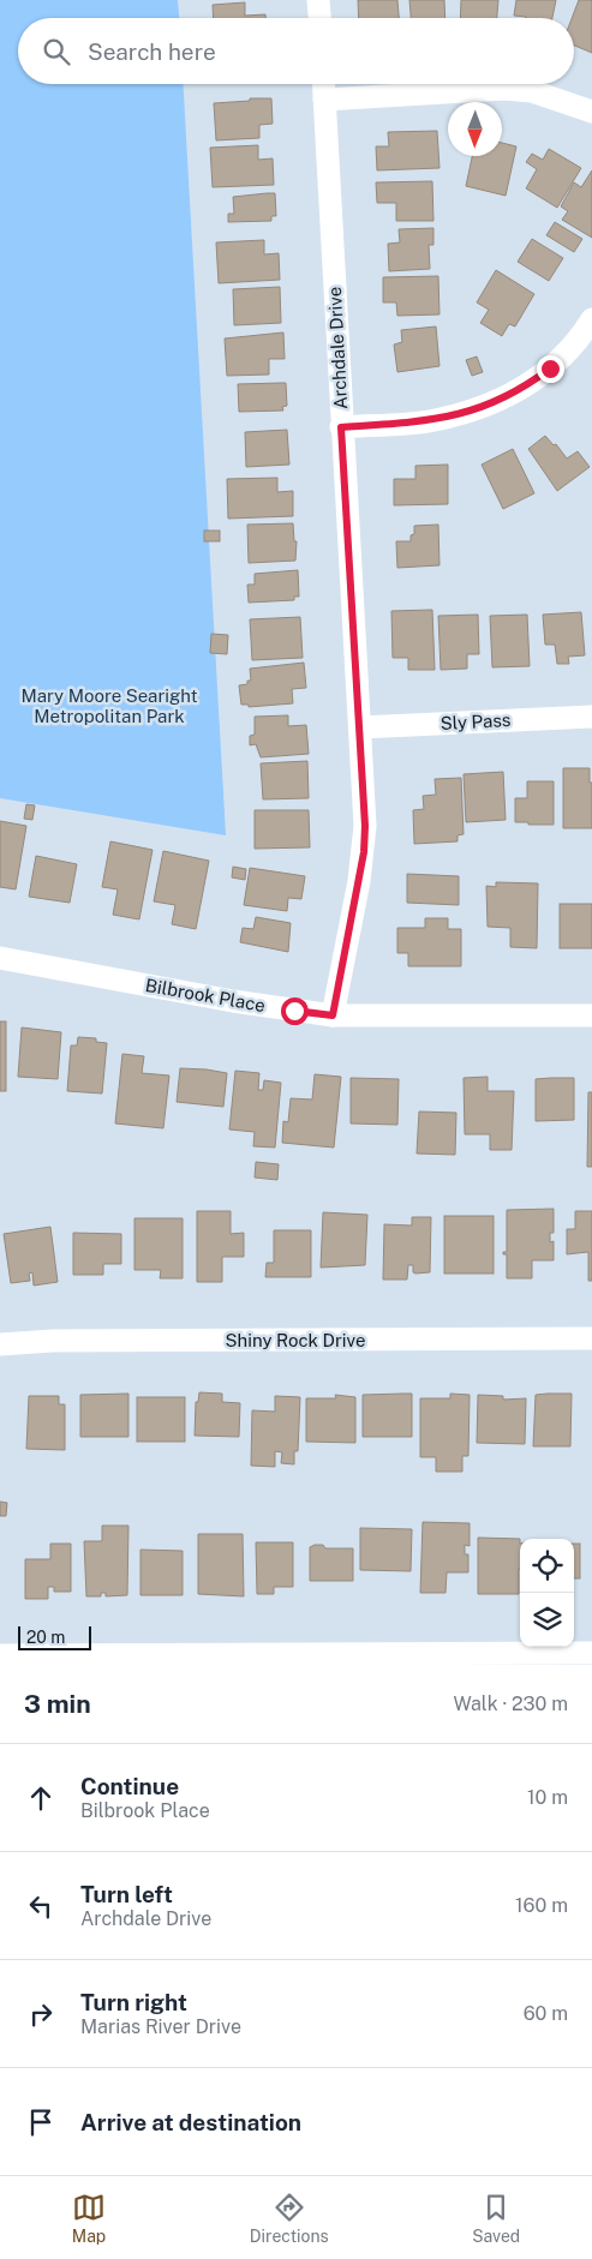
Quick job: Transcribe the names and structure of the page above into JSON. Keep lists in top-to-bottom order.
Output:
{
  "streets": {
    "street": [
      "Archdale Drive",
      "Sly Pass",
      "Bilbrook Place",
      "Shiny Rock Drive"
    ]
  },
  "crossings": [
    ["Archdale Drive", "Sly Pass"],
    ["Archdale Drive", "Bilbrook Place"]
  ],
  "parks": ["Mary Moore Searight Metropolitan Park"],
  "scale_bar": "20 m",
  "north": "bottom",
  "page": {
    "search": "Search here",
    "scale": "20 m",
    "heading": ["3 min", "Walk · 230 m"],
    "list": [
      ["Continue", "Bilbrook Place", "10 m"],
      ["Turn left", "Archdale Drive", "160 m"],
      ["Turn right", "Marias River Drive", "60 m"],
      "Arrive at destination"
    ],
    "nav": ["Map", "Directions", "Saved"]
  }
}
